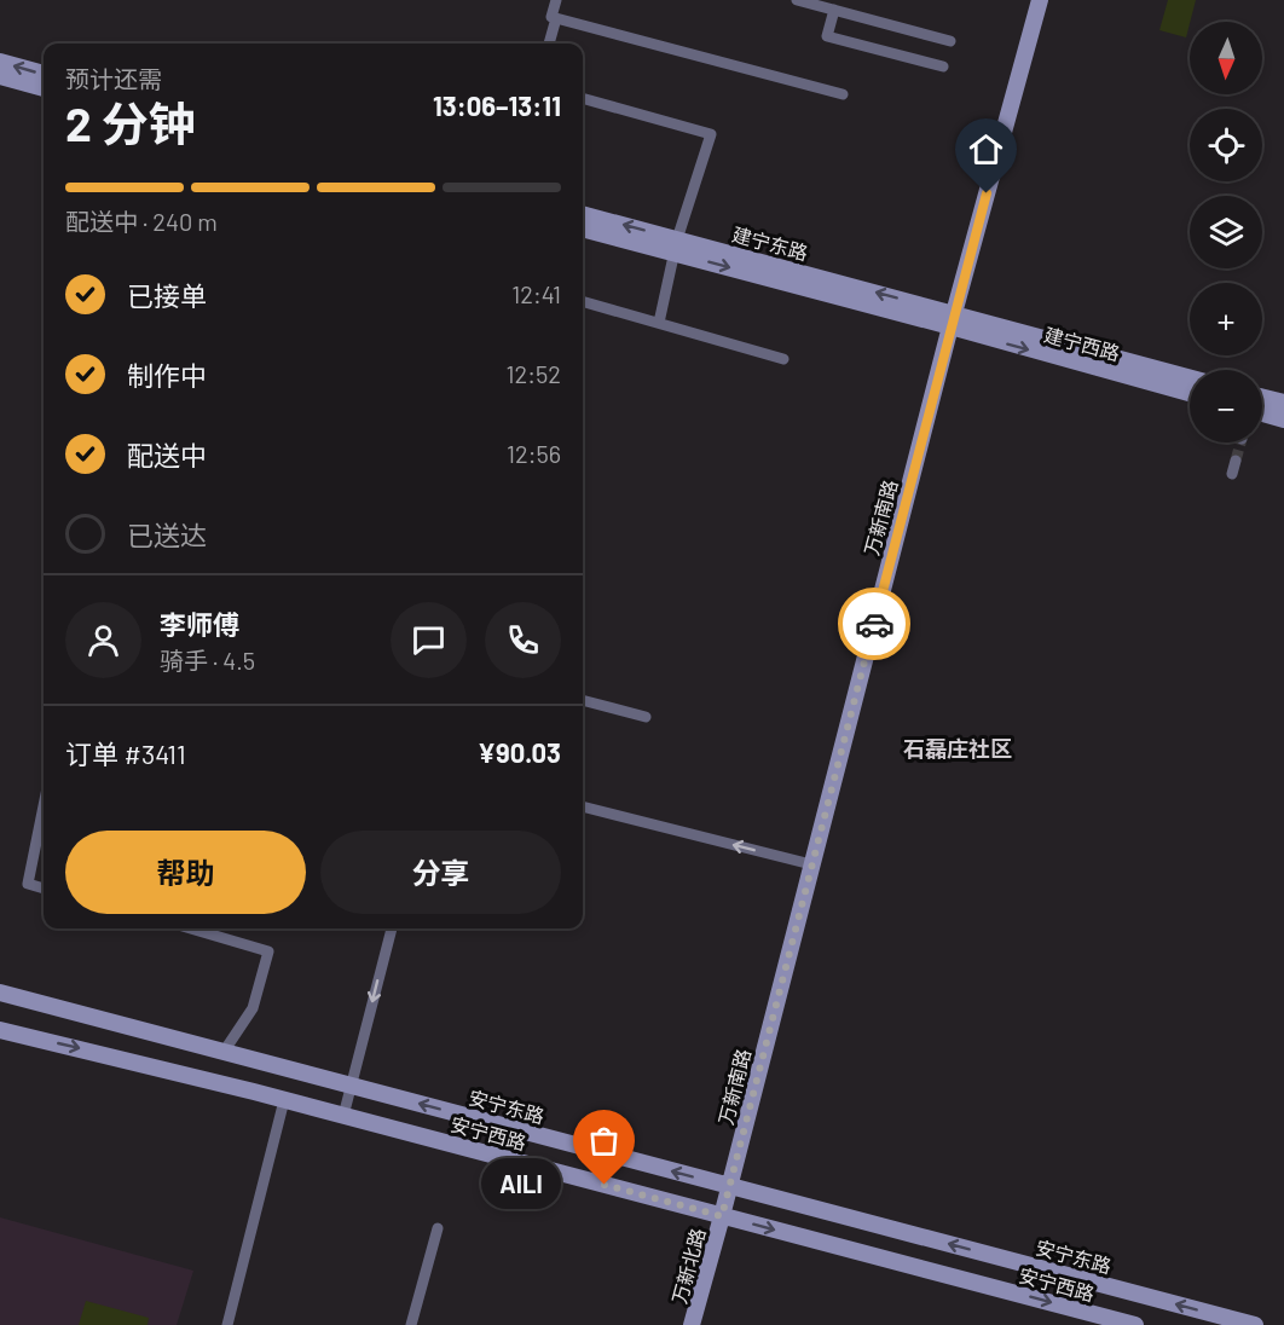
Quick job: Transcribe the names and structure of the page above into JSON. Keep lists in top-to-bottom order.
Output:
{
  "streets": {
    "main road": [
      "建宁东路",
      "建宁西路",
      "万新南路",
      "安宁东路",
      "安宁西路",
      "万新北路"
    ]
  },
  "crossings": [
    ["建宁东路", "建宁西路"],
    ["建宁东路", "万新南路"],
    ["建宁西路", "万新南路"],
    ["万新南路", "安宁东路"],
    ["万新南路", "安宁西路"],
    ["万新南路", "万新北路"],
    ["安宁西路", "万新北路"]
  ],
  "one_way": ["安宁东路", "安宁西路"],
  "districts": ["石磊庄社区"],
  "places": ["AILI"],
  "north": "bottom",
  "page": {
    "map_buttons": ["+", "−"],
    "heading": ["2 分钟", "预计还需", "13:06–13:11"],
    "panel": [
      "李师傅",
      "骑手 · 4.5",
      "订单 #3411",
      "¥90.03"
    ],
    "bar": "配送中 · 240 m",
    "list": [
      ["已接单", "12:41"],
      ["制作中", "12:52"],
      ["配送中", "12:56"],
      "已送达"
    ],
    "buttons": ["帮助", "分享"],
    "bubble": "AILI"
  }
}
